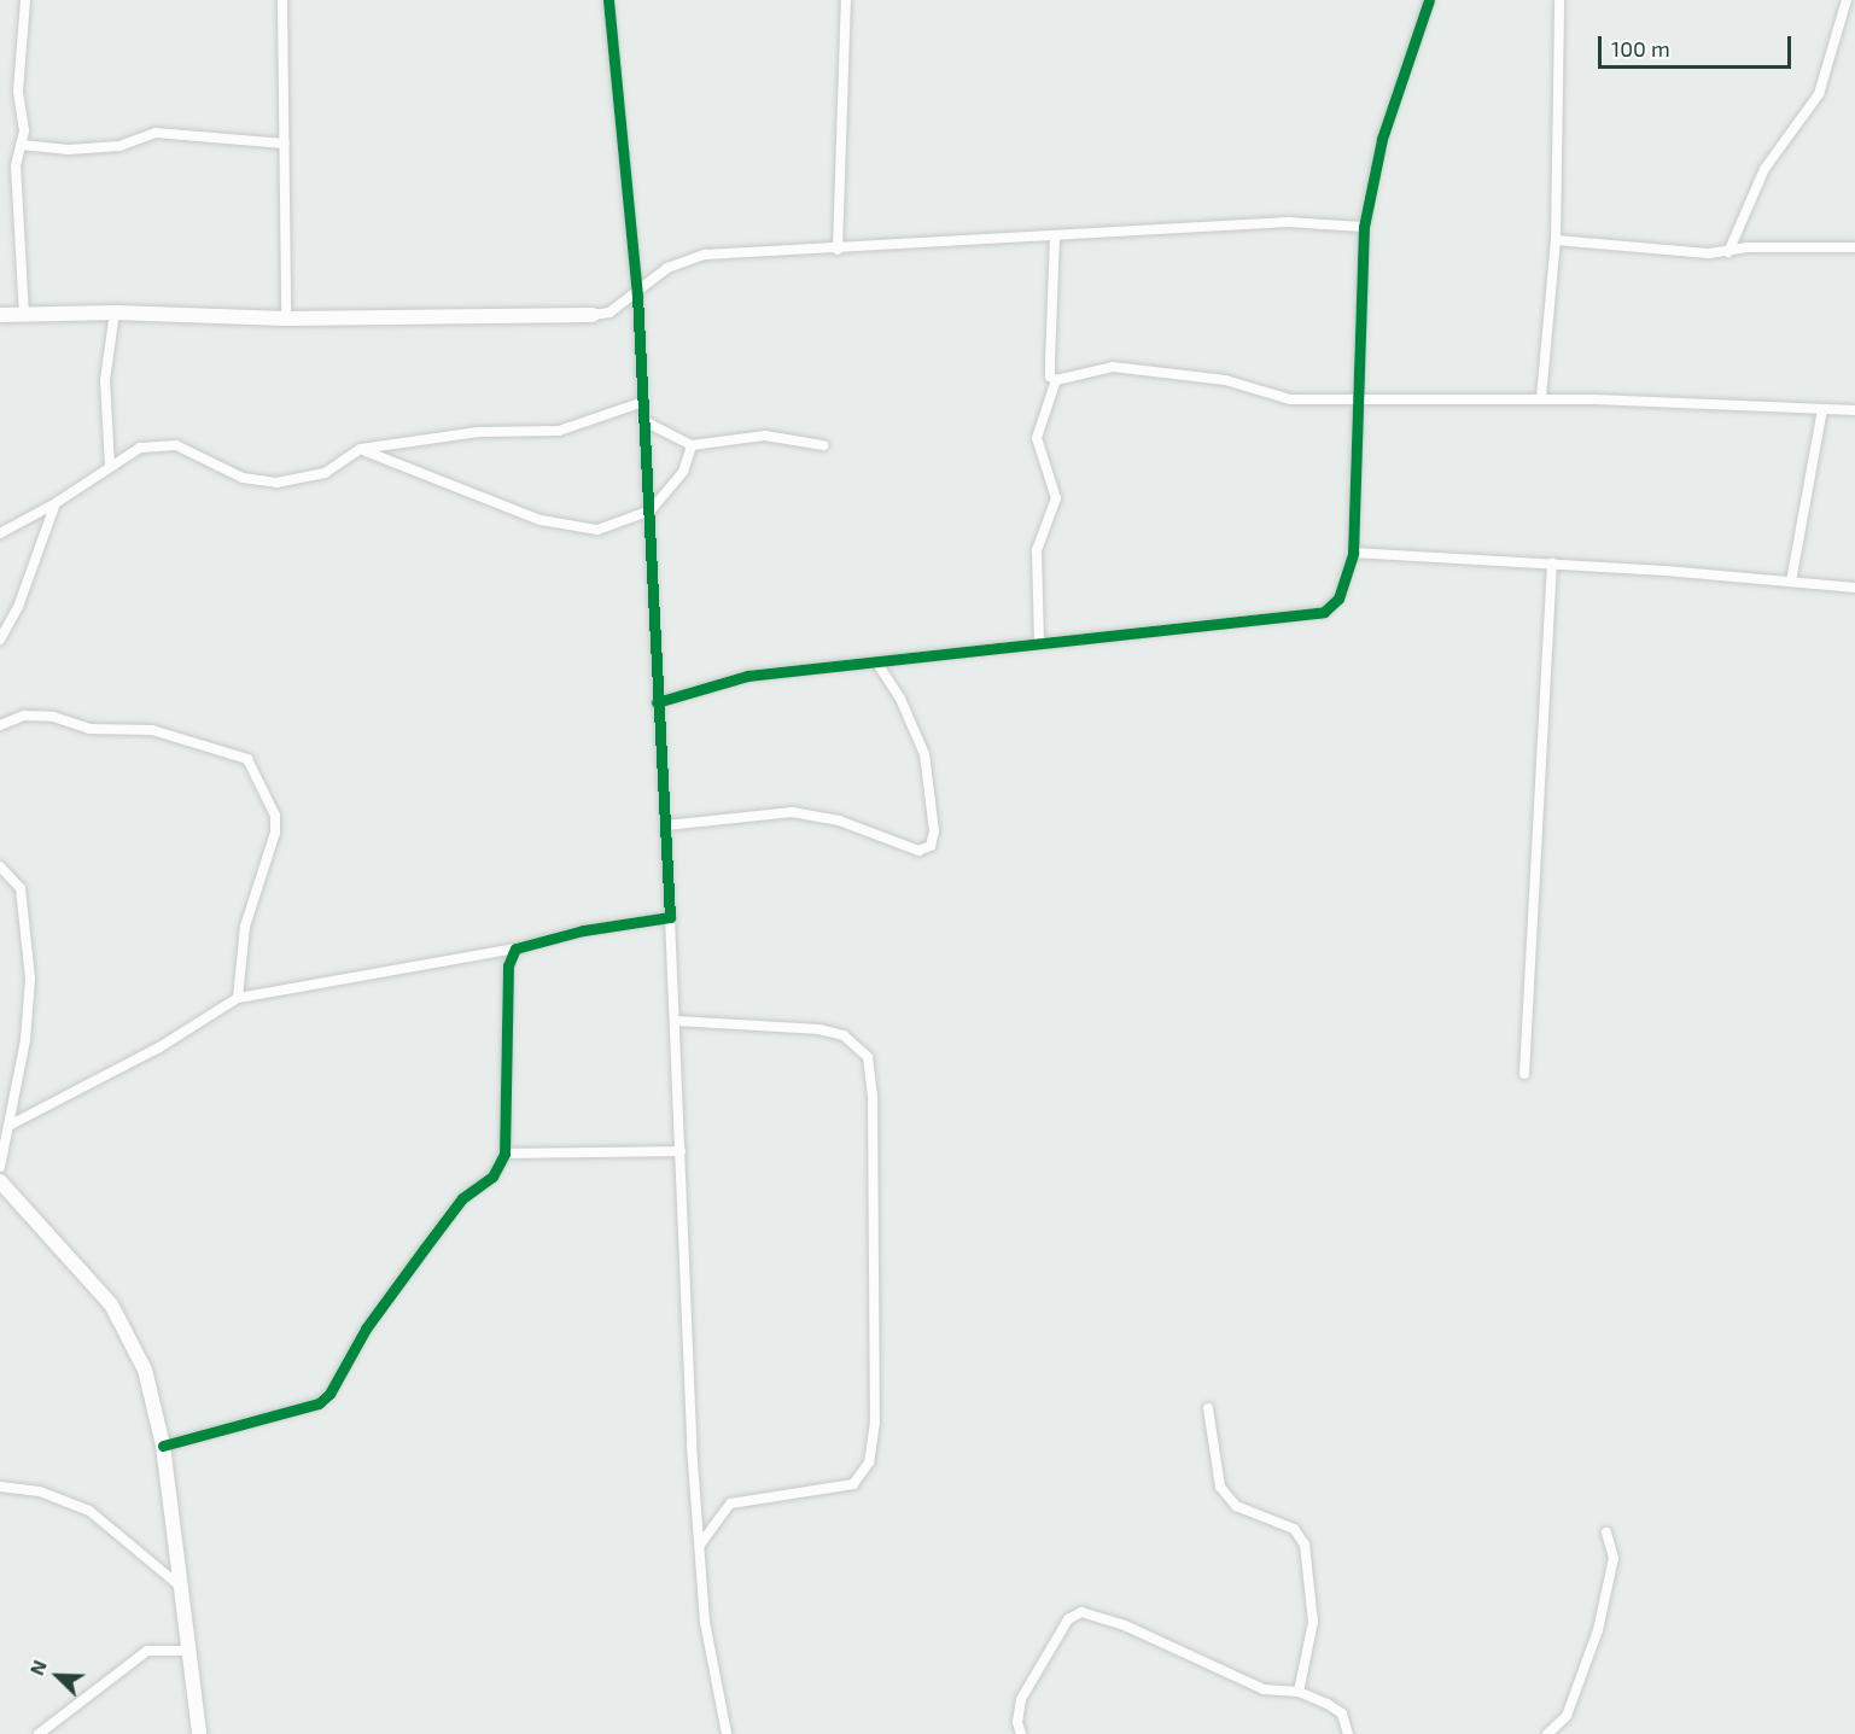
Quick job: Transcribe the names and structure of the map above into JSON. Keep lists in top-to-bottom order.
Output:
{
  "scale_bar": "100 m",
  "north": "top left"
}
